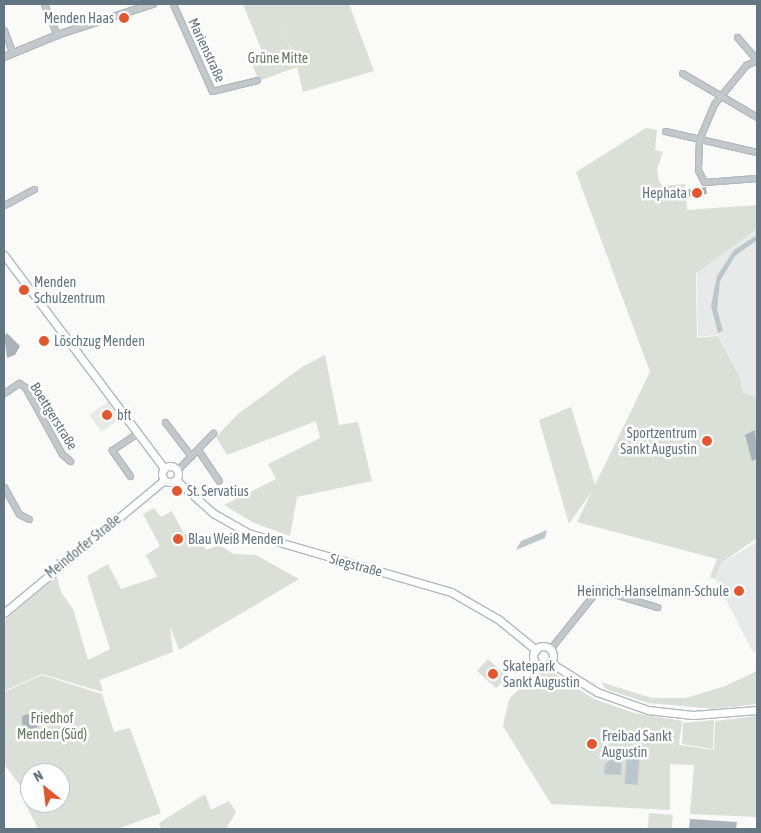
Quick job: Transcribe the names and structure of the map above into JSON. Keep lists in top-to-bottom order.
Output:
{
  "streets": {
    "main road": ["Meindorfer Straße", "Siegstraße"],
    "street": ["Marienstraße", "Boettgerstraße"]
  },
  "parks": ["Grüne Mitte", "Friedhof Menden (Süd)"],
  "places": [
    "Menden Haas",
    "Hephata",
    "Menden Schulzentrum",
    "Löschzug Menden",
    "bft",
    "Sportzentrum Sankt Augustin",
    "St. Servatius",
    "Blau Weiß Menden",
    "Heinrich-Hanselmann-Schule",
    "Skatepark Sankt Augustin",
    "Freibad Sankt Augustin"
  ],
  "north": "top left"
}
